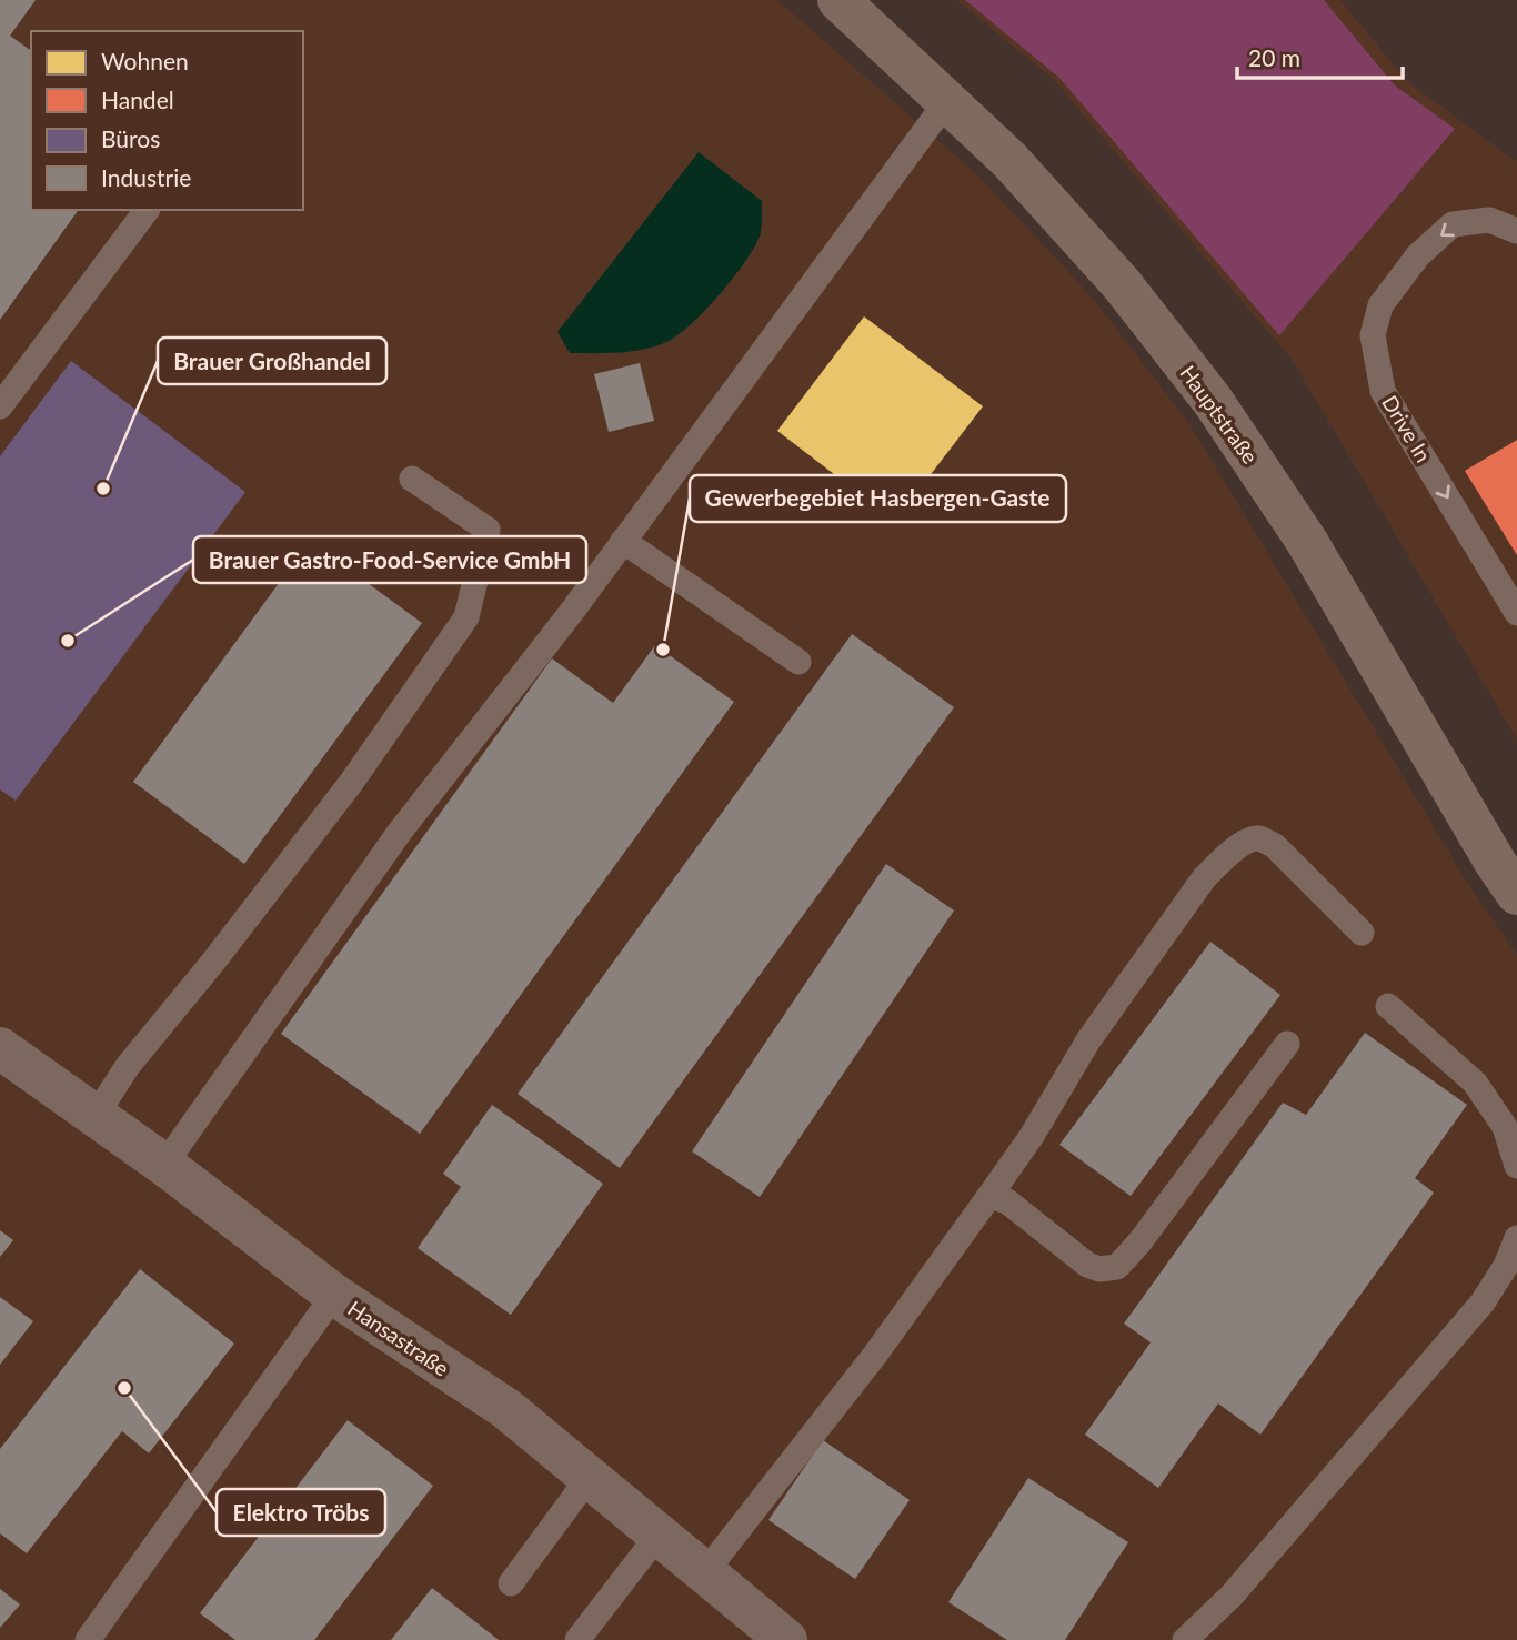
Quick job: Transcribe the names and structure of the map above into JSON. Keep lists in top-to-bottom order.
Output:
{
  "streets": {
    "street": ["Hauptstraße", "Hansastraße"],
    "lane": ["Drive In"]
  },
  "places": [
    "Brauer Großhandel",
    "Brauer Gastro-Food-Service GmbH",
    "Gewerbegebiet Hasbergen-Gaste",
    "Elektro Tröbs"
  ],
  "legend": [
    "Wohnen",
    "Handel",
    "Büros",
    "Industrie"
  ],
  "scale_bar": "20 m"
}
